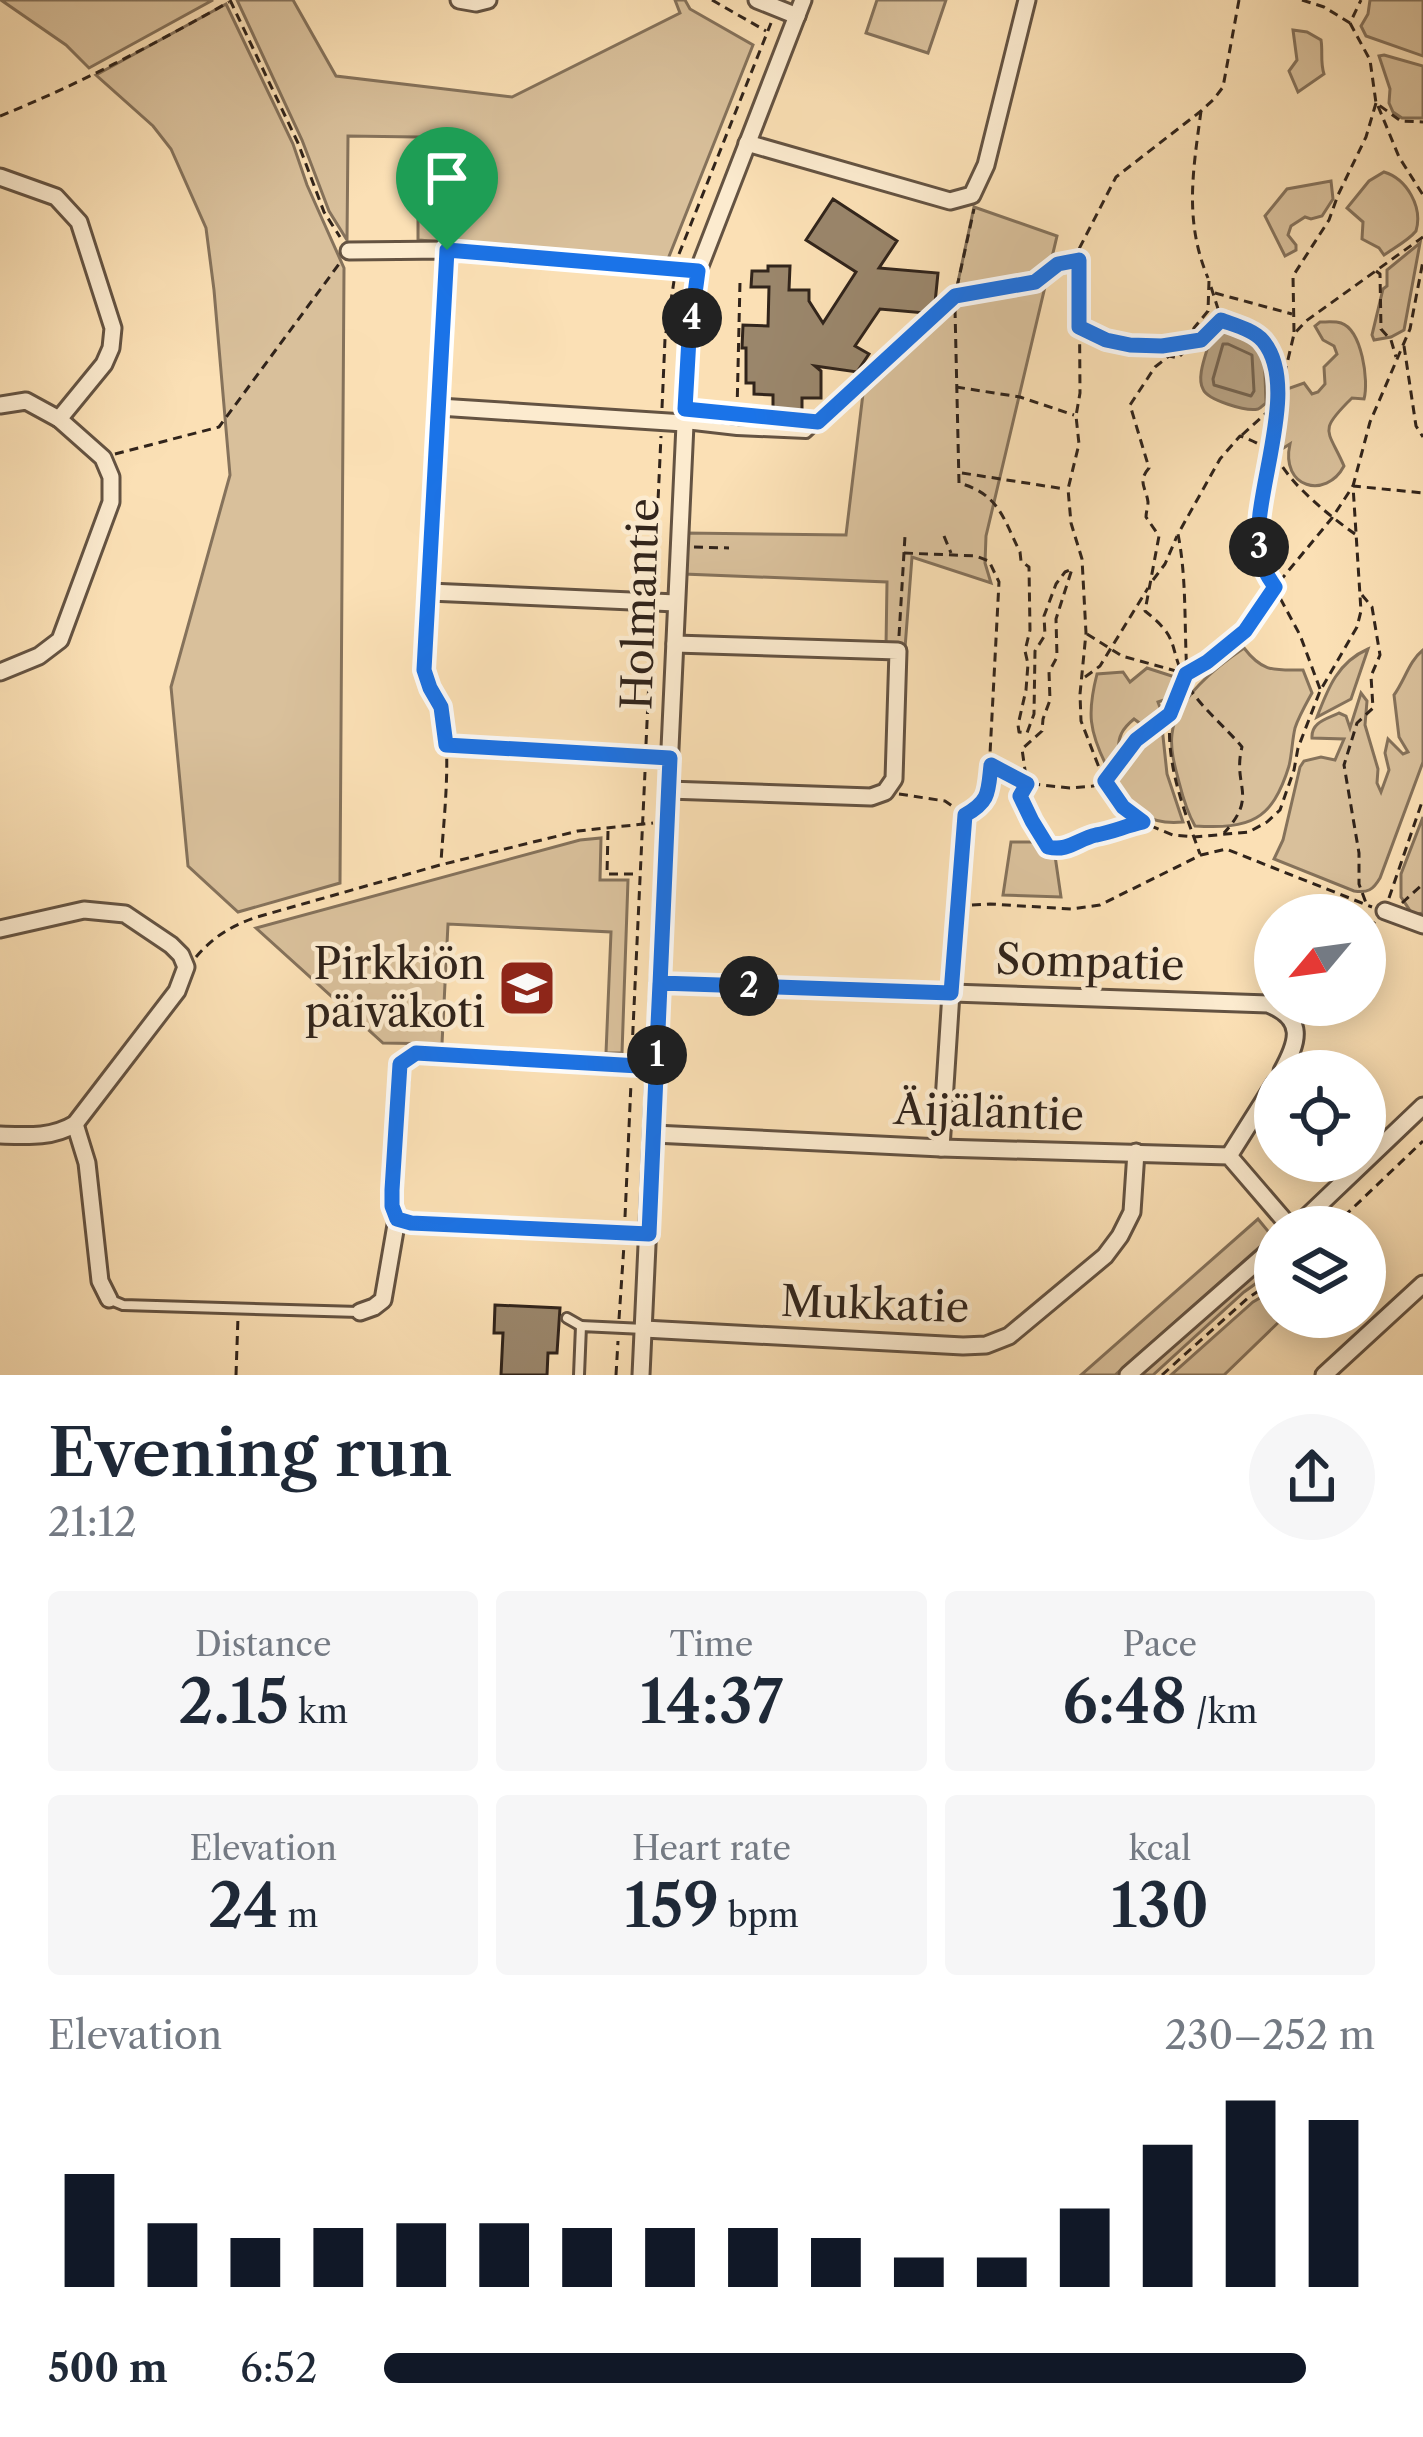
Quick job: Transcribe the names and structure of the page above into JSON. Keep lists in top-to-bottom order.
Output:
{
  "streets": {
    "street": [
      "Holmantie",
      "Sompatie",
      "Äijäläntie",
      "Mukkatie"
    ]
  },
  "crossings": [
    ["Holmantie", "Sompatie"],
    ["Holmantie", "Äijäläntie"],
    ["Holmantie", "Mukkatie"],
    ["Äijäläntie", "Mukkatie"]
  ],
  "places": {
    "school or university": ["Pirkkiön päiväkoti"]
  },
  "north": "bottom left",
  "page": {
    "pins": [
      "4",
      "3",
      "2",
      "1"
    ],
    "heading": ["Evening run", "21:12"],
    "stats": [
      ["Distance", "2.15 km"],
      ["Time", "14:37"],
      ["Pace", "6:48 /km"],
      ["Elevation", "24 m"],
      ["Heart rate", "159 bpm"],
      ["kcal", "130"]
    ],
    "chart": ["Elevation", "230–252 m"],
    "list": [
      {
        "name": "500 m",
        "note": "6:52"
      }
    ]
  }
}
